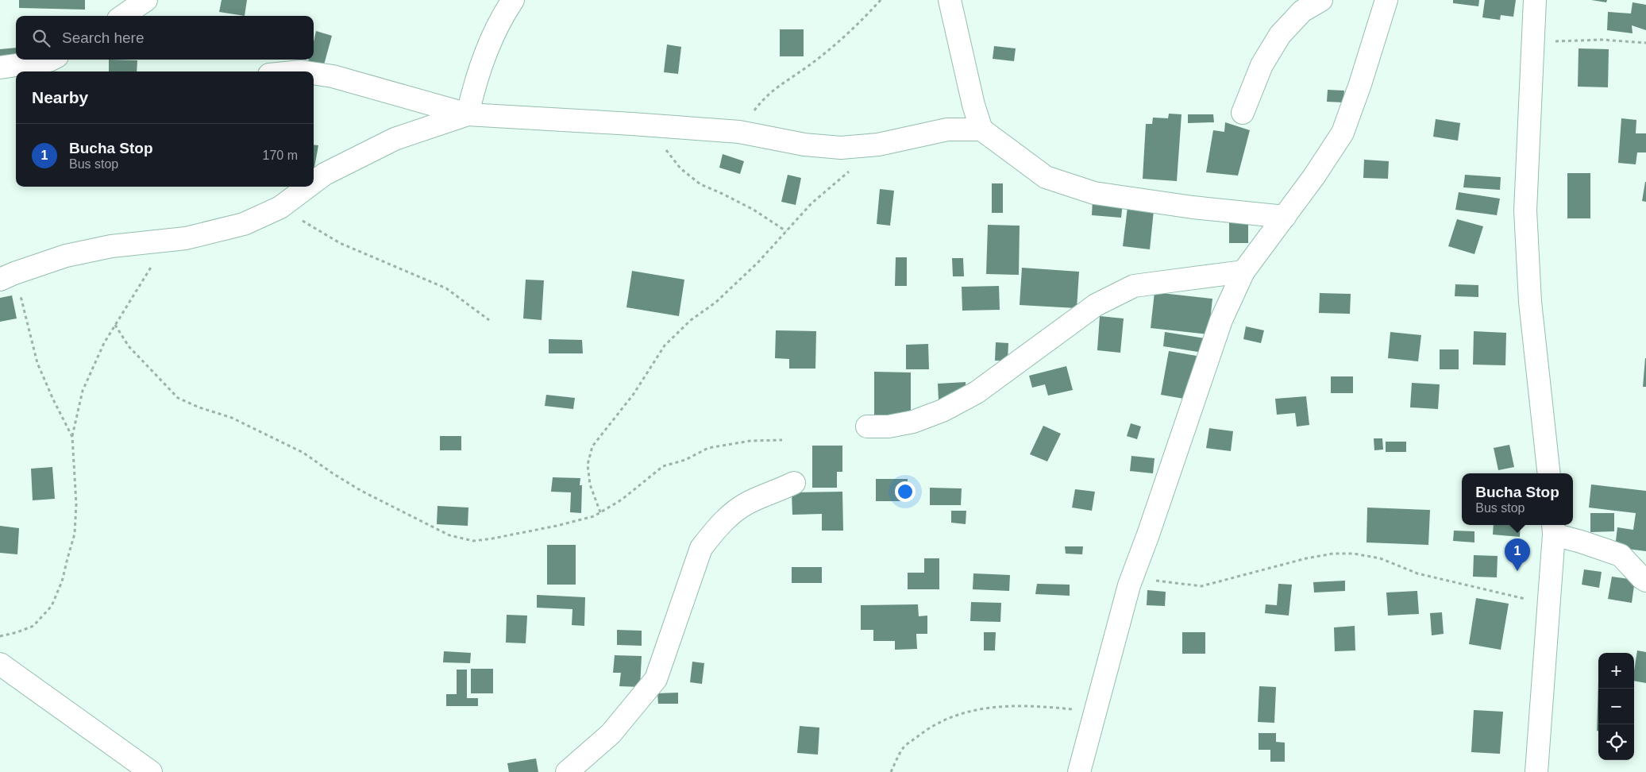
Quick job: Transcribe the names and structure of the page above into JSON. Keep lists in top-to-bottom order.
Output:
{
  "page": {
    "search": "Search here",
    "heading": "Nearby",
    "list": [
      {
        "mark": "1",
        "name": "Bucha Stop",
        "note": "Bus stop",
        "value": "170 m"
      }
    ],
    "popup": ["Bucha Stop", "Bus stop"],
    "pins": "1",
    "map_buttons": ["+", "−"]
  }
}
